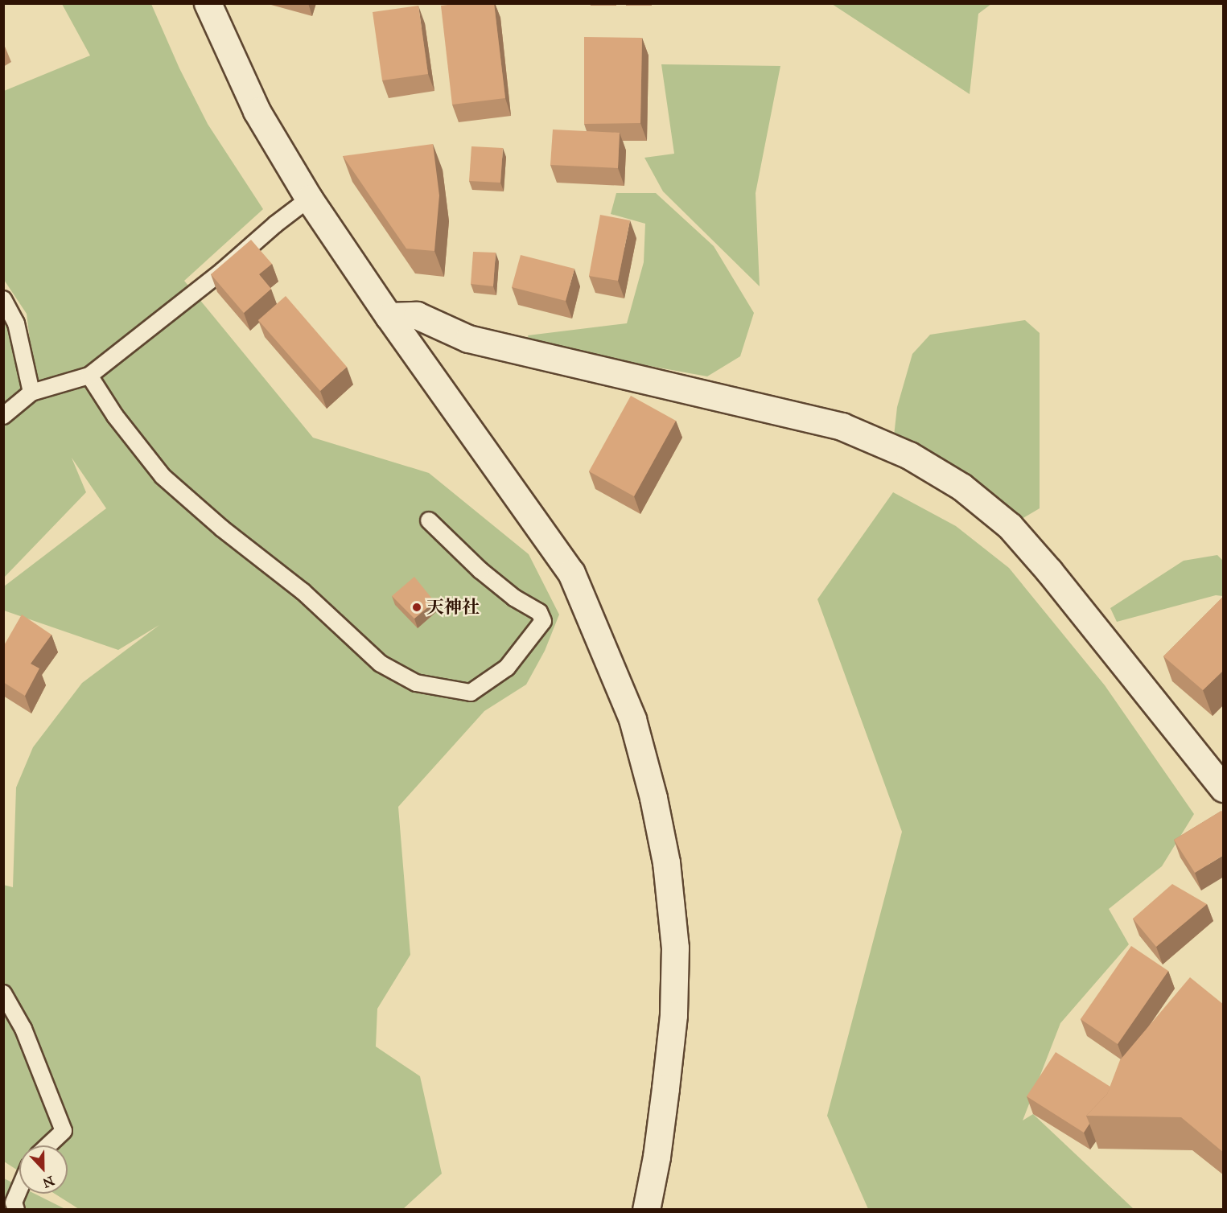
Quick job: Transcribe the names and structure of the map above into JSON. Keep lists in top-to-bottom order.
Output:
{
  "places": ["天神社"],
  "north": "bottom"
}
